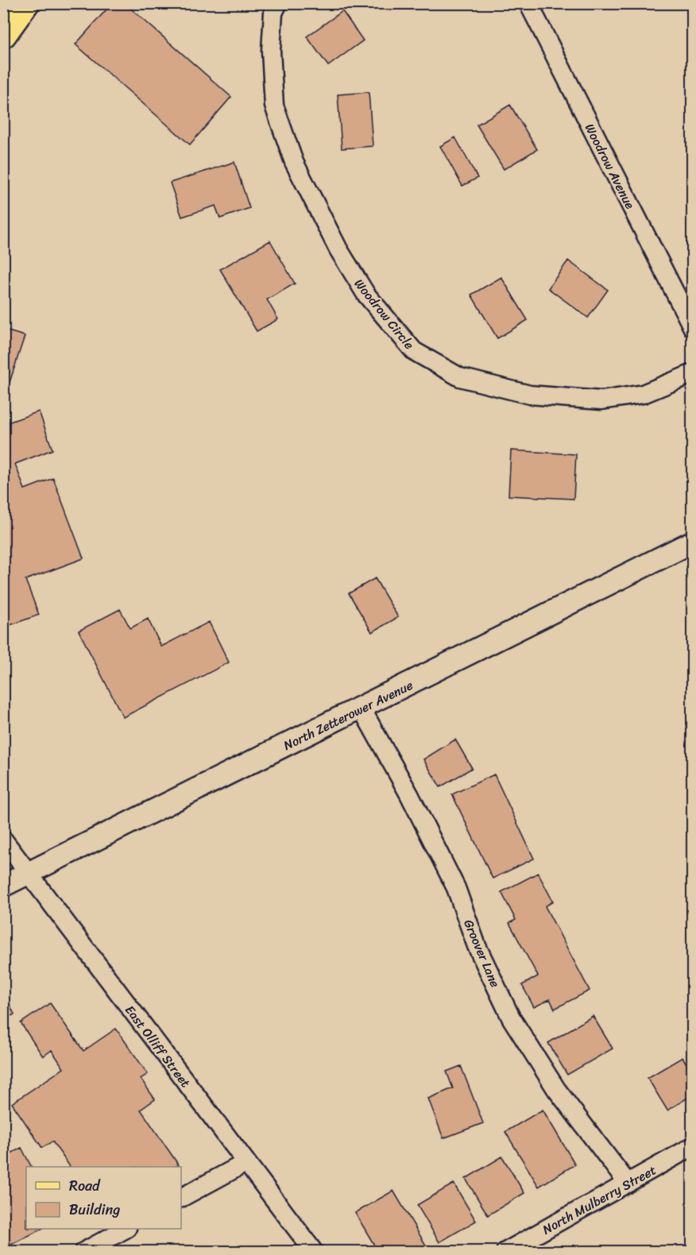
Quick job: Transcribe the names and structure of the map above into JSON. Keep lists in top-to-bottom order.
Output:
{
  "streets": {
    "street": [
      "Woodrow Avenue",
      "Woodrow Circle",
      "North Zetterower Avenue",
      "Groover Lane",
      "East Olliff Street",
      "North Mulberry Street"
    ]
  },
  "crossings": [
    ["North Zetterower Avenue", "Groover Lane"],
    ["North Zetterower Avenue", "East Olliff Street"],
    ["Groover Lane", "North Mulberry Street"]
  ],
  "legend": ["Road", "Building"]
}
